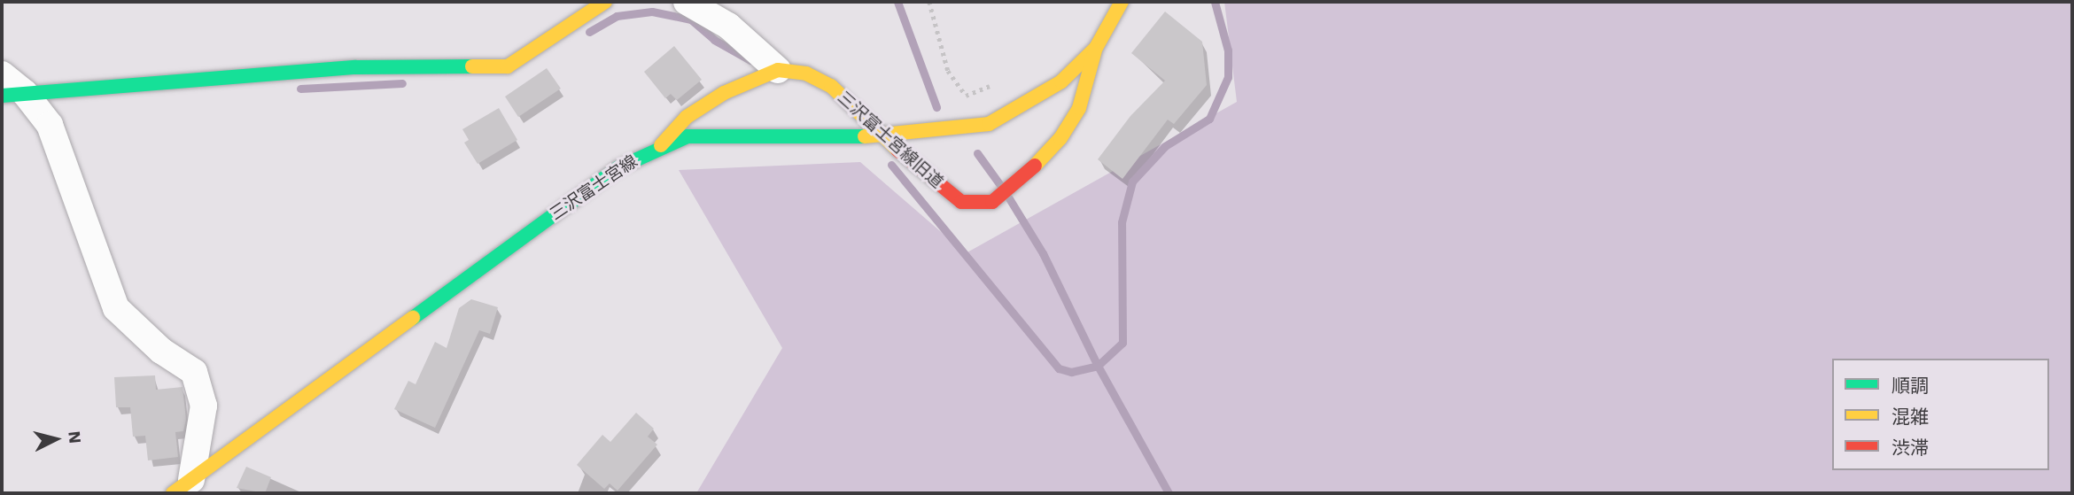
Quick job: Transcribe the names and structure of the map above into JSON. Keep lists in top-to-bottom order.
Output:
{
  "streets": {
    "street": ["三沢富士宮線旧道", "三沢富士宮線"]
  },
  "crossings": [
    ["三沢富士宮線旧道", "三沢富士宮線"]
  ],
  "legend": ["順調", "混雑", "渋滞"],
  "north": "right"
}
